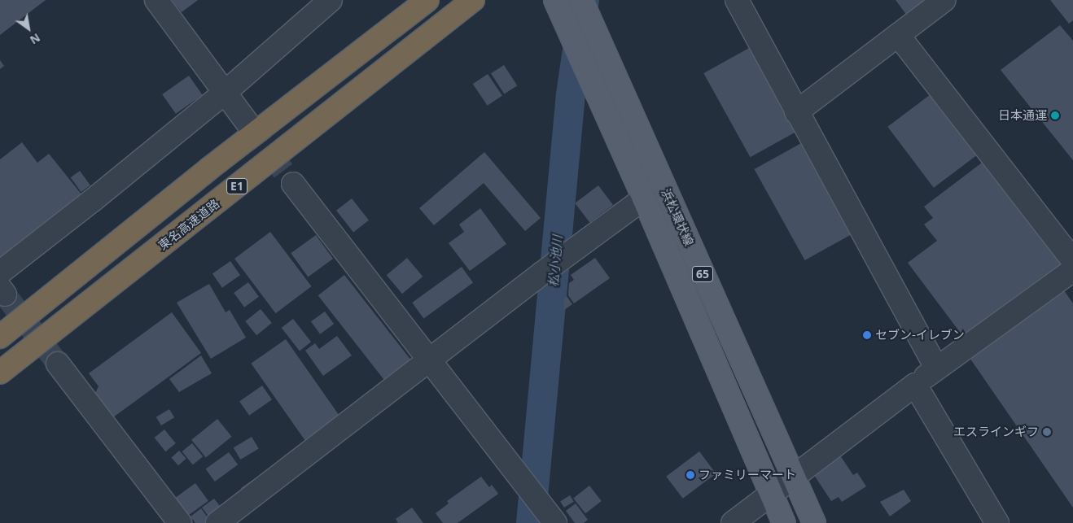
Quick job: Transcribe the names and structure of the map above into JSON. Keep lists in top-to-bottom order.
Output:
{
  "streets": {
    "highway": ["E1", "東名高速道路"],
    "main road": ["浜松環状線", "65"]
  },
  "water": ["松小池川"],
  "places": [
    "日本通運",
    "セブン-イレブン",
    "エスラインギフ",
    "ファミリーマート"
  ],
  "north": "bottom right"
}
